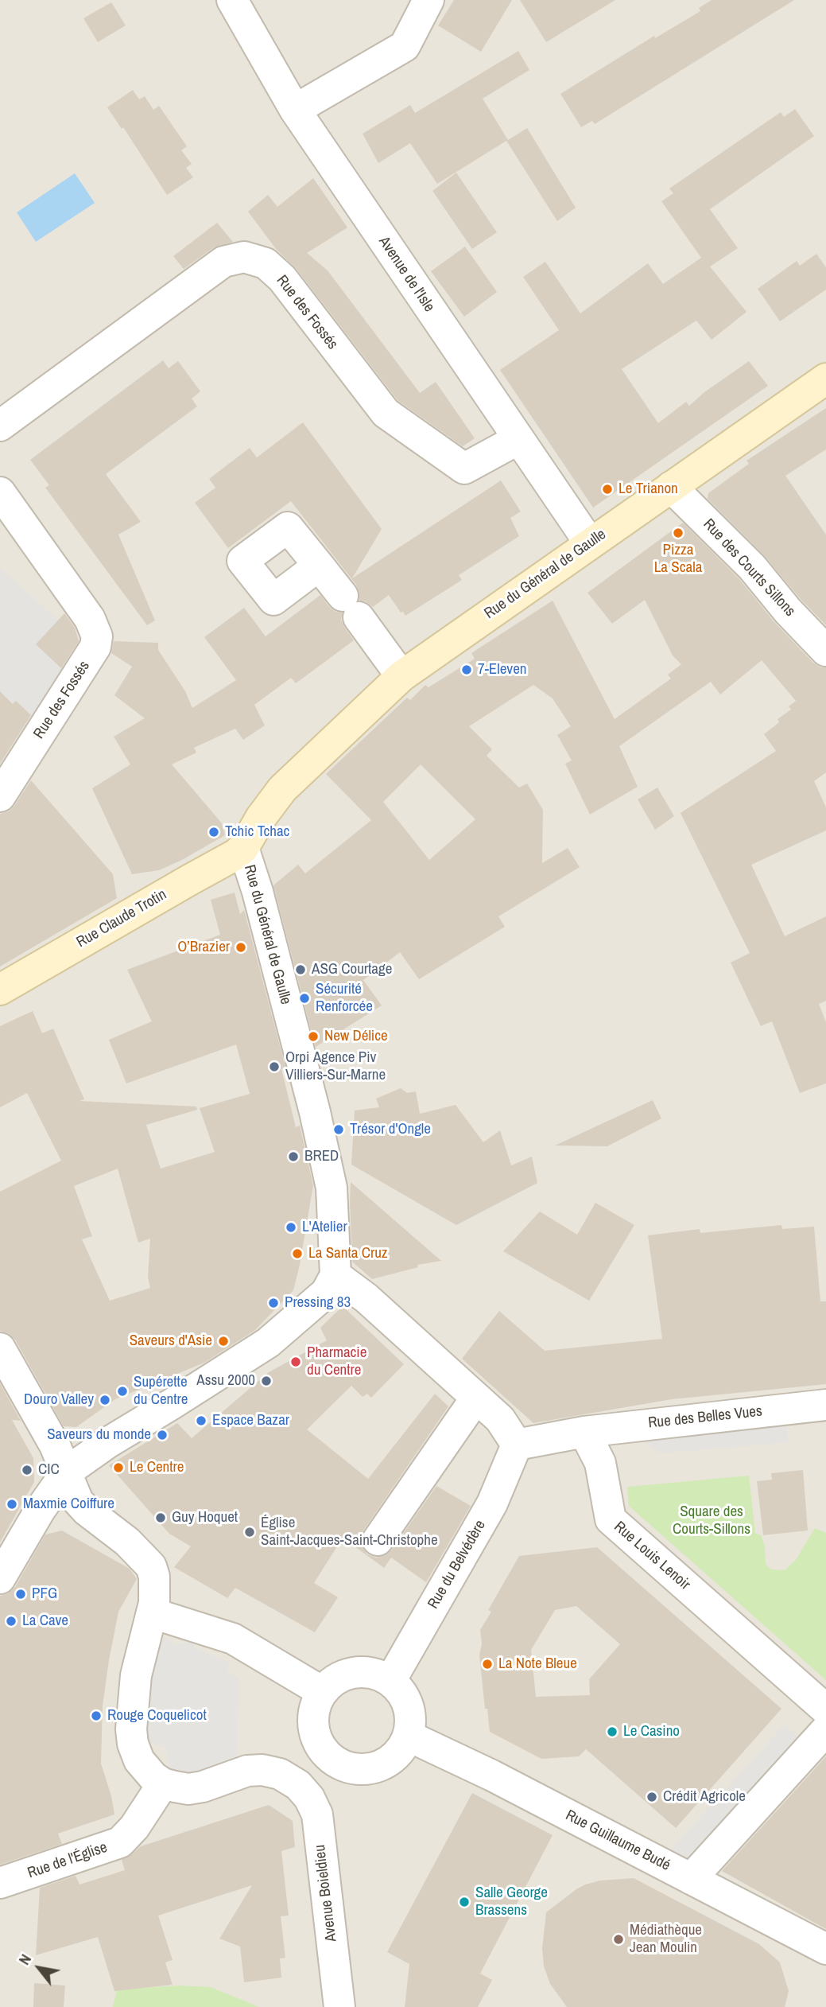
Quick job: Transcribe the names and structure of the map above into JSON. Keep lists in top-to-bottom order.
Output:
{
  "streets": {
    "main road": ["Rue du Général de Gaulle", "Rue Claude Trotin"],
    "street": [
      "Avenue de l'Isle",
      "Rue des Fossés",
      "Rue des Courts Sillons",
      "Rue des Belles Vues",
      "Rue Louis Lenoir",
      "Rue du Belvédère",
      "Rue Guillaume Budé",
      "Rue de l'Église",
      "Avenue Boieldieu"
    ]
  },
  "crossings": [
    ["Avenue de l'Isle", "Rue des Fossés"],
    ["Avenue de l'Isle", "Rue du Général de Gaulle"],
    ["Rue des Courts Sillons", "Rue du Général de Gaulle"],
    ["Rue du Général de Gaulle", "Rue Claude Trotin"],
    ["Rue des Belles Vues", "Rue Louis Lenoir"],
    ["Rue du Belvédère", "Rue Guillaume Budé"]
  ],
  "parks": ["Square des Courts-Sillons"],
  "places": [
    "Le Trianon",
    "Pizza La Scala",
    "7-Eleven",
    "Tchic Tchac",
    "O’Brazier",
    "ASG Courtage",
    "Sécurité Renforcée",
    "New Délice",
    "Orpi Agence Piv Villiers-Sur-Marne",
    "Trésor d'Ongle",
    "BRED",
    "L'Atelier",
    "La Santa Cruz",
    "Pressing 83",
    "Saveurs d'Asie",
    "Pharmacie du Centre",
    "Assu 2000",
    "Supérette du Centre",
    "Douro Valley",
    "Espace Bazar",
    "Saveurs du monde",
    "Le Centre",
    "CIC",
    "Maxmie Coiffure",
    "Guy Hoquet",
    "Église Saint-Jacques-Saint-Christophe",
    "PFG",
    "La Cave",
    "La Note Bleue",
    "Rouge Coquelicot",
    "Le Casino",
    "Crédit Agricole",
    "Salle George Brassens",
    "Médiathèque Jean Moulin"
  ],
  "north": "top left"
}
